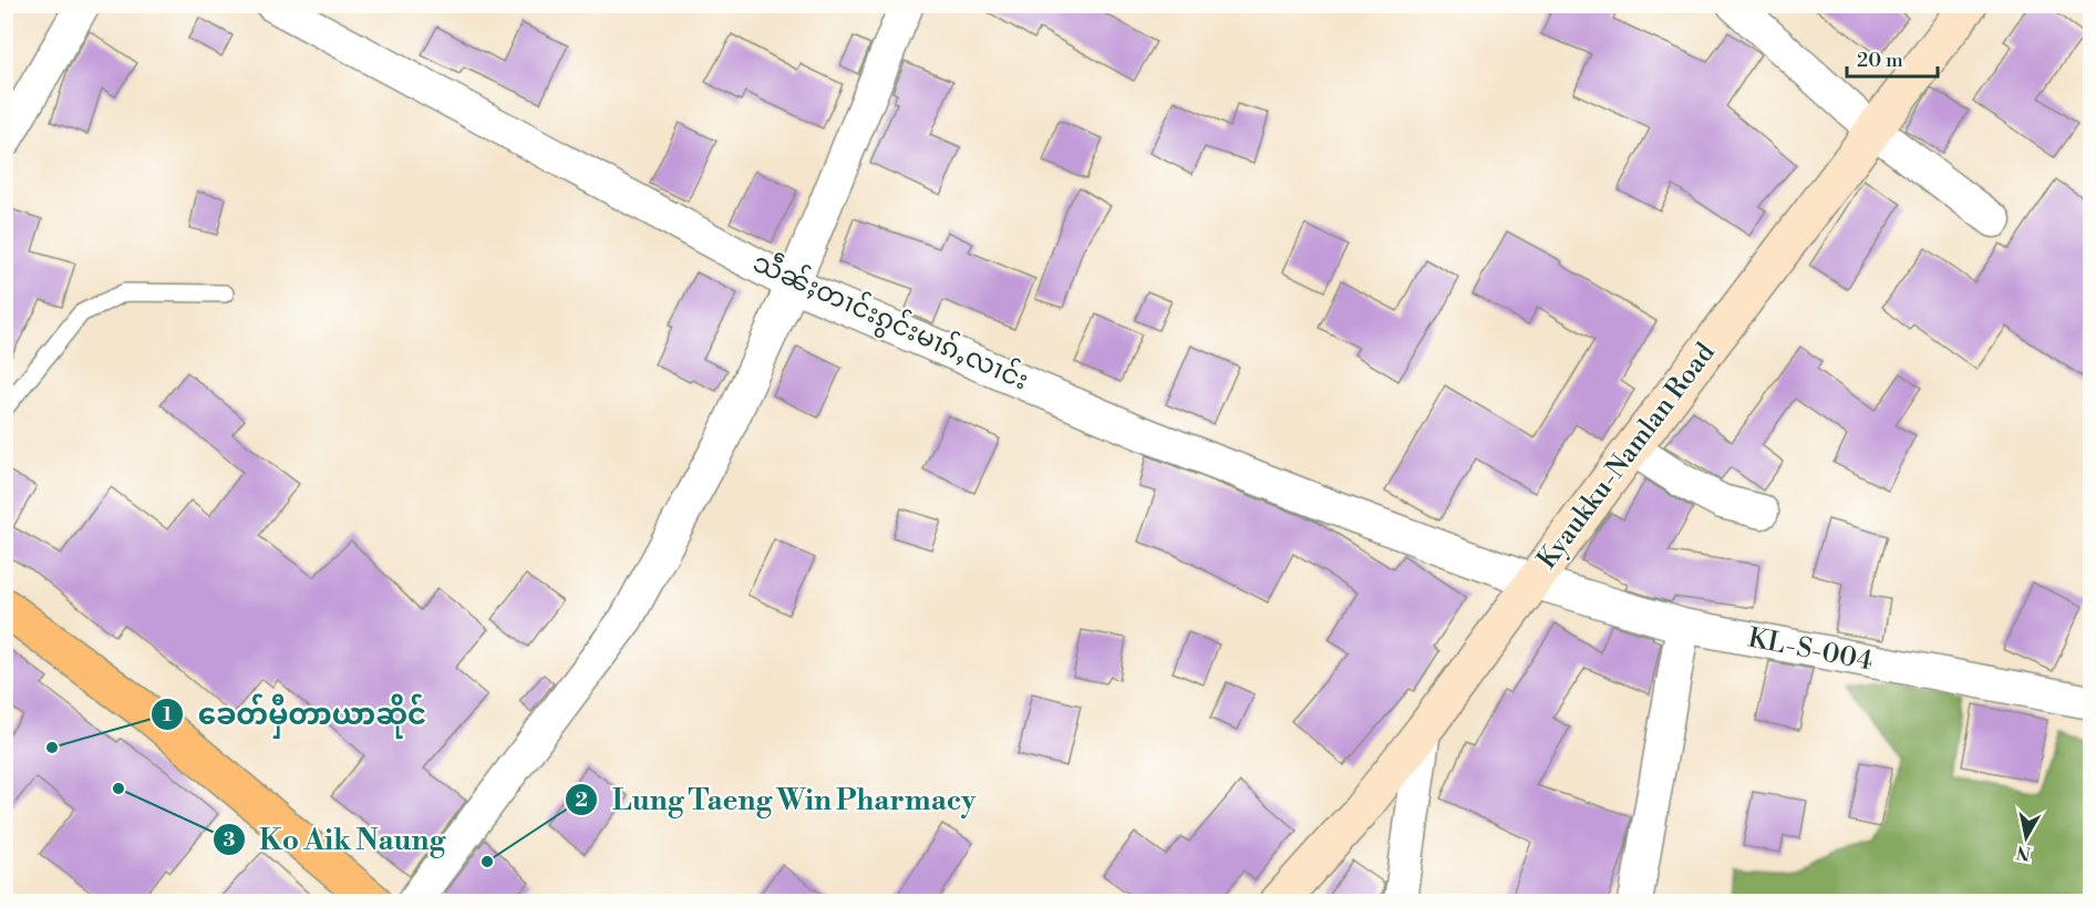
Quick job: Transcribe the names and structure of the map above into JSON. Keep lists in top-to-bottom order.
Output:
{
  "streets": {
    "street": ["သဵၼ်ႈတၢင်းၵွင်းမၢၵ်ႇလၢင်း", "Kyaukku-Namlan Road", "KL-S-004"]
  },
  "crossings": [
    ["သဵၼ်ႈတၢင်းၵွင်းမၢၵ်ႇလၢင်း", "Kyaukku-Namlan Road"],
    ["သဵၼ်ႈတၢင်းၵွင်းမၢၵ်ႇလၢင်း", "KL-S-004"],
    ["Kyaukku-Namlan Road", "KL-S-004"]
  ],
  "places": ["ခေတ်မှီတာယာဆိုင်", "Ko Aik Naung", "Lung Taeng Win Pharmacy"],
  "scale_bar": "20 m",
  "north": "bottom"
}
